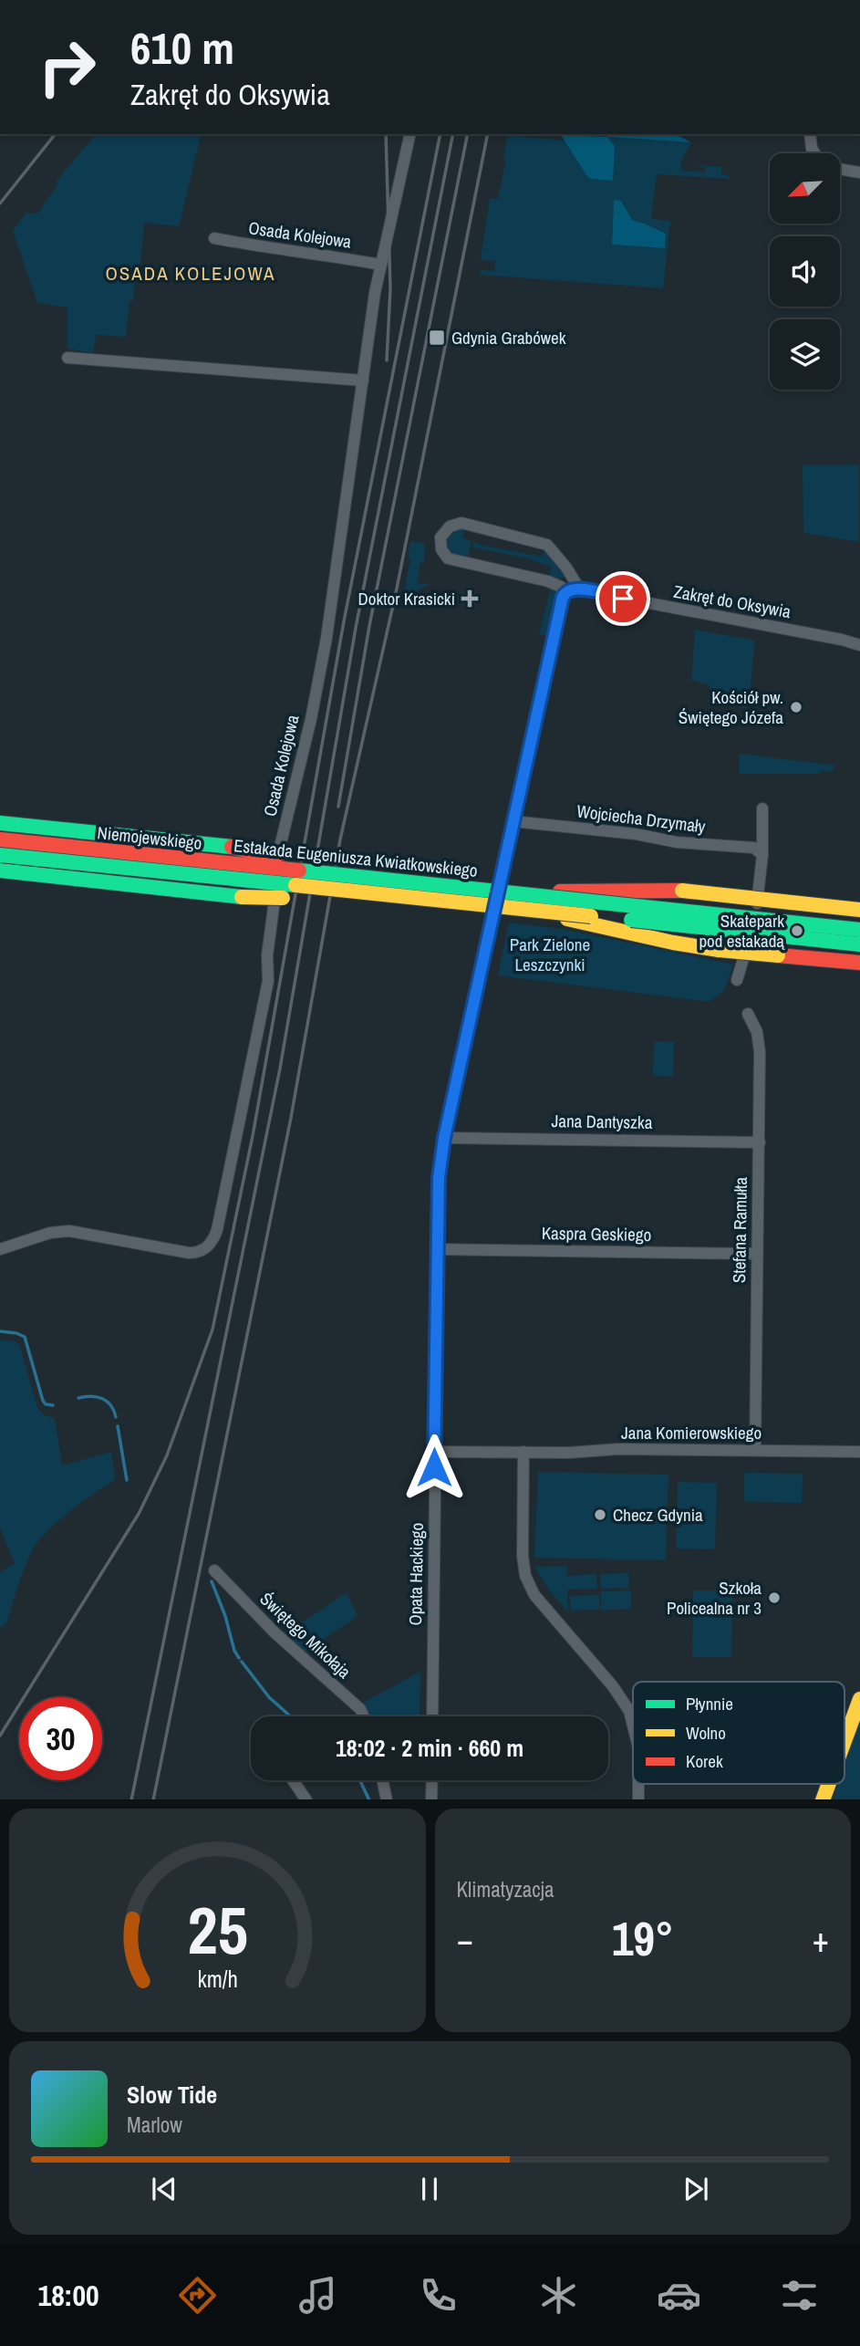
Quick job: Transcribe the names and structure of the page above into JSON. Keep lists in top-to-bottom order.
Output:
{
  "streets": {
    "main road": ["Estakada Eugeniusza Kwiatkowskiego"],
    "street": [
      "Osada Kolejowa",
      "Zakręt do Oksywia",
      "Wojciecha Drzymały",
      "Niemojewskiego",
      "Jana Dantyszka",
      "Stefana Ramułta",
      "Kaspra Geskiego",
      "Jana Komierowskiego",
      "Opata Hackiego",
      "Świętego Mikołaja"
    ]
  },
  "crossings": [
    ["Osada Kolejowa", "Niemojewskiego"],
    ["Zakręt do Oksywia", "Opata Hackiego"],
    ["Wojciecha Drzymały", "Opata Hackiego"],
    ["Niemojewskiego", "Estakada Eugeniusza Kwiatkowskiego"],
    ["Jana Dantyszka", "Stefana Ramułta"],
    ["Jana Dantyszka", "Opata Hackiego"],
    ["Stefana Ramułta", "Kaspra Geskiego"],
    ["Stefana Ramułta", "Jana Komierowskiego"],
    ["Kaspra Geskiego", "Opata Hackiego"],
    ["Jana Komierowskiego", "Opata Hackiego"]
  ],
  "districts": ["OSADA KOLEJOWA"],
  "parks": ["Park Zielone Leszczynki"],
  "places": {
    "transit": ["Gdynia Grabówek"],
    "health": ["Doktor Krasicki"],
    "other": [
      "Kościół pw. Świętego Józefa",
      "Skatepark pod estakadą",
      "Checz Gdynia",
      "Szkoła Policealna nr 3"
    ]
  },
  "legend": ["Płynnie", "Wolno", "Korek"],
  "north": "bottom left",
  "page": {
    "turn": ["610 m", "Zakręt do Oksywia"],
    "limit": "30",
    "trip": "18:02 · 2 min · 660 m",
    "tile": "Klimatyzacja",
    "heat": ["−", "19°", "+"],
    "song": ["Slow Tide", "Marlow"],
    "tabs": "18:00",
    "gauge": ["25", "km/h"]
  }
}
